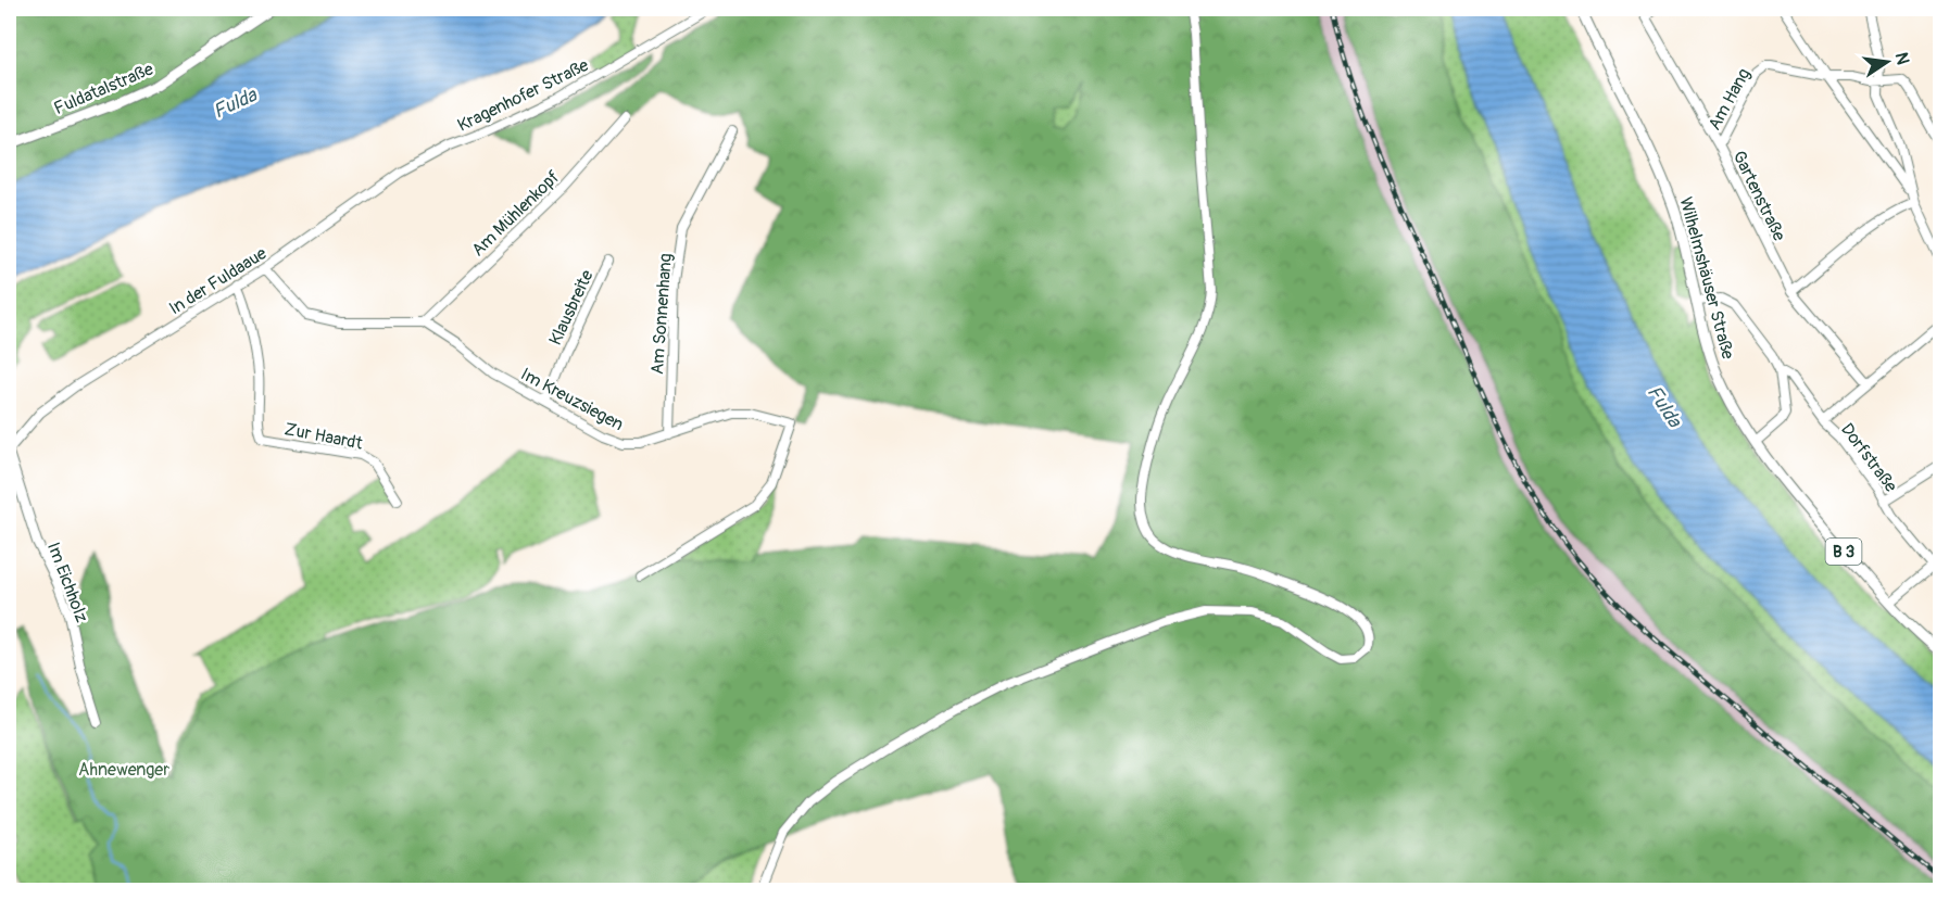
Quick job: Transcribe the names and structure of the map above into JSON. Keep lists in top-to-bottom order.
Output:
{
  "streets": {
    "main road": ["Fuldatalstraße", "Wilhelmshäuser Straße", "B 3"],
    "street": [
      "Kragenhofer Straße",
      "Am Hang",
      "Gartenstraße",
      "Am Mühlenkopf",
      "In der Fuldaaue",
      "Klausbreite",
      "Am Sonnenhang",
      "Im Kreuzsiegen",
      "Zur Haardt",
      "Dorfstraße",
      "Im Eichholz"
    ]
  },
  "crossings": [
    ["Kragenhofer Straße", "In der Fuldaaue"],
    ["Am Hang", "Gartenstraße"],
    ["Am Mühlenkopf", "Im Kreuzsiegen"],
    ["Wilhelmshäuser Straße", "Dorfstraße"],
    ["In der Fuldaaue", "Zur Haardt"],
    ["In der Fuldaaue", "Im Eichholz"],
    ["Klausbreite", "Im Kreuzsiegen"],
    ["Am Sonnenhang", "Im Kreuzsiegen"]
  ],
  "water": ["Fulda"],
  "parks": ["Ahnewenger"],
  "north": "right"
}
